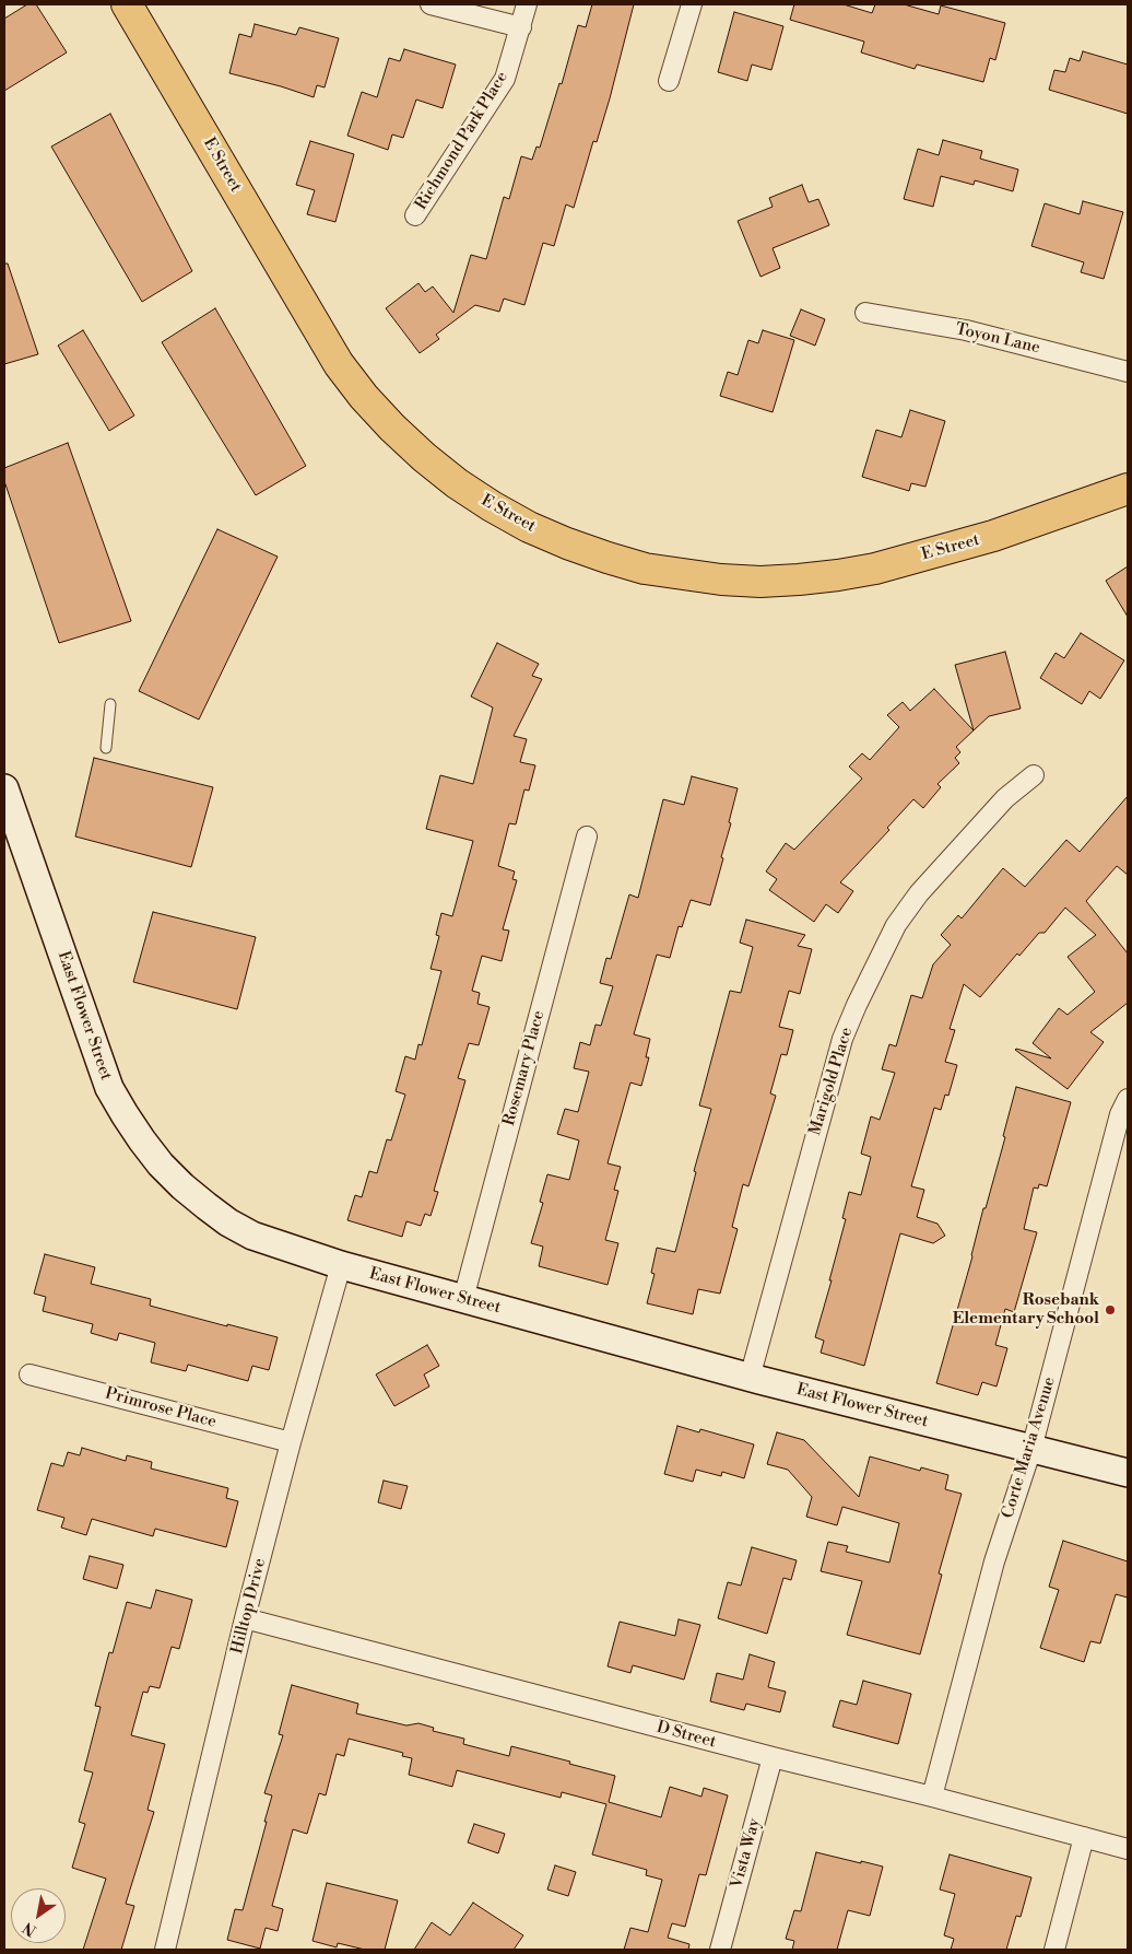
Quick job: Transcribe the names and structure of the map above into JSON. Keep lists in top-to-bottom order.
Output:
{
  "streets": {
    "main road": ["E Street"],
    "street": [
      "Richmond Park Place",
      "Toyon Lane",
      "East Flower Street",
      "Rosemary Place",
      "Marigold Place",
      "Primrose Place",
      "Corte Maria Avenue",
      "Hilltop Drive",
      "D Street",
      "Vista Way"
    ]
  },
  "crossings": [
    ["East Flower Street", "Rosemary Place"],
    ["East Flower Street", "Marigold Place"],
    ["East Flower Street", "Corte Maria Avenue"],
    ["East Flower Street", "Hilltop Drive"],
    ["Primrose Place", "Hilltop Drive"],
    ["Corte Maria Avenue", "D Street"],
    ["Hilltop Drive", "D Street"],
    ["D Street", "Vista Way"]
  ],
  "places": ["Rosebank Elementary School"],
  "north": "bottom left"
}
